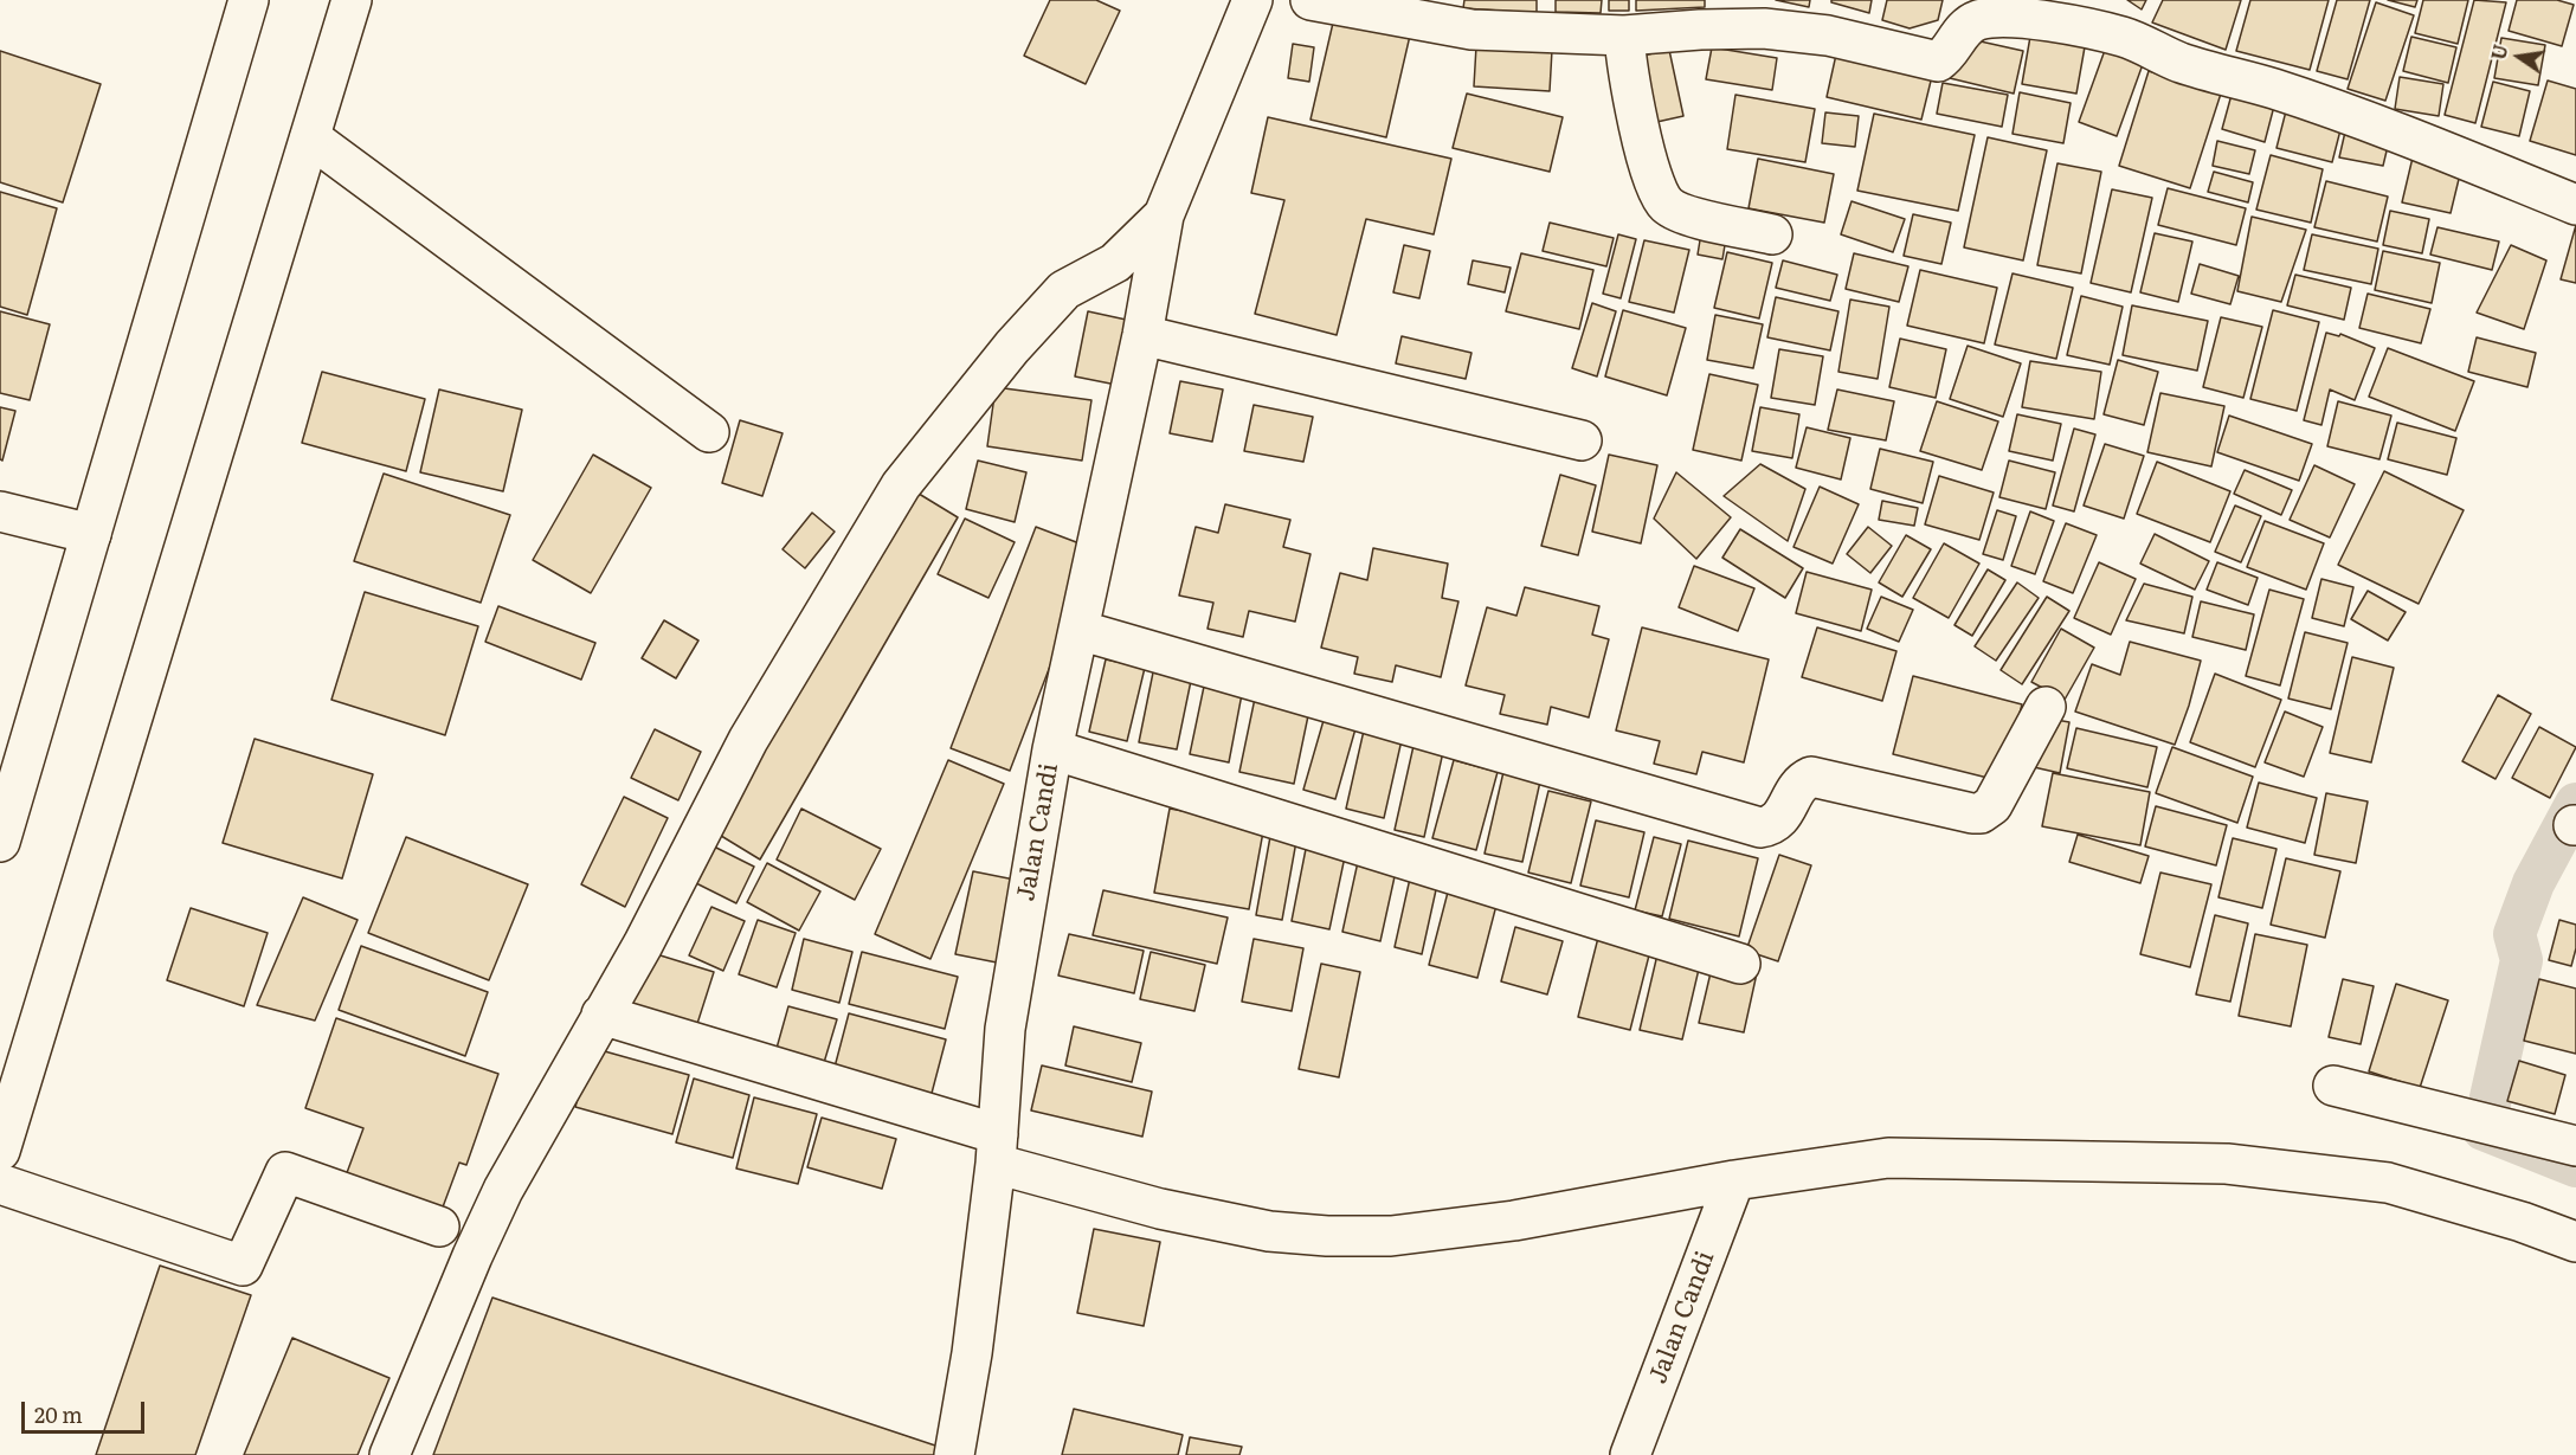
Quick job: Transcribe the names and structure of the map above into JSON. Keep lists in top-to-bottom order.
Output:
{
  "streets": {
    "main road": ["Jalan Candi"]
  },
  "scale_bar": "20 m",
  "north": "left"
}
